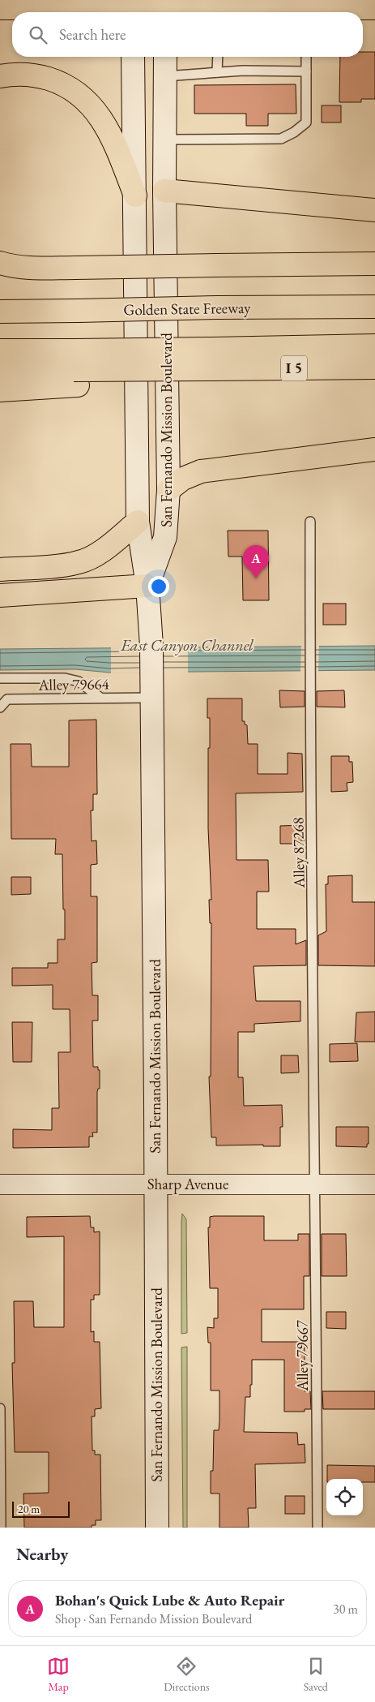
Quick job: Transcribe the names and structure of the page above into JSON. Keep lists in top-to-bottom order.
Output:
{
  "streets": {
    "main road": ["Golden State Freeway", "I 5", "San Fernando Mission Boulevard"],
    "street": ["Sharp Avenue"],
    "lane": ["Alley 79664", "Alley 87268", "Alley 79667"]
  },
  "crossings": [
    ["San Fernando Mission Boulevard", "Alley 79664"],
    ["San Fernando Mission Boulevard", "Sharp Avenue"],
    ["Alley 87268", "Sharp Avenue"],
    ["Alley 87268", "Alley 79667"],
    ["Sharp Avenue", "Alley 79667"]
  ],
  "water": ["East Canyon Channel"],
  "scale_bar": "20 m",
  "page": {
    "search": "Search here",
    "pins": "A",
    "scale": "20 m",
    "heading": "Nearby",
    "list": [
      {
        "mark": "A",
        "name": "Bohan's Quick Lube & Auto Repair",
        "note": "Shop · San Fernando Mission Boulevard",
        "value": "30 m"
      }
    ],
    "nav": ["Map", "Directions", "Saved"]
  }
}
